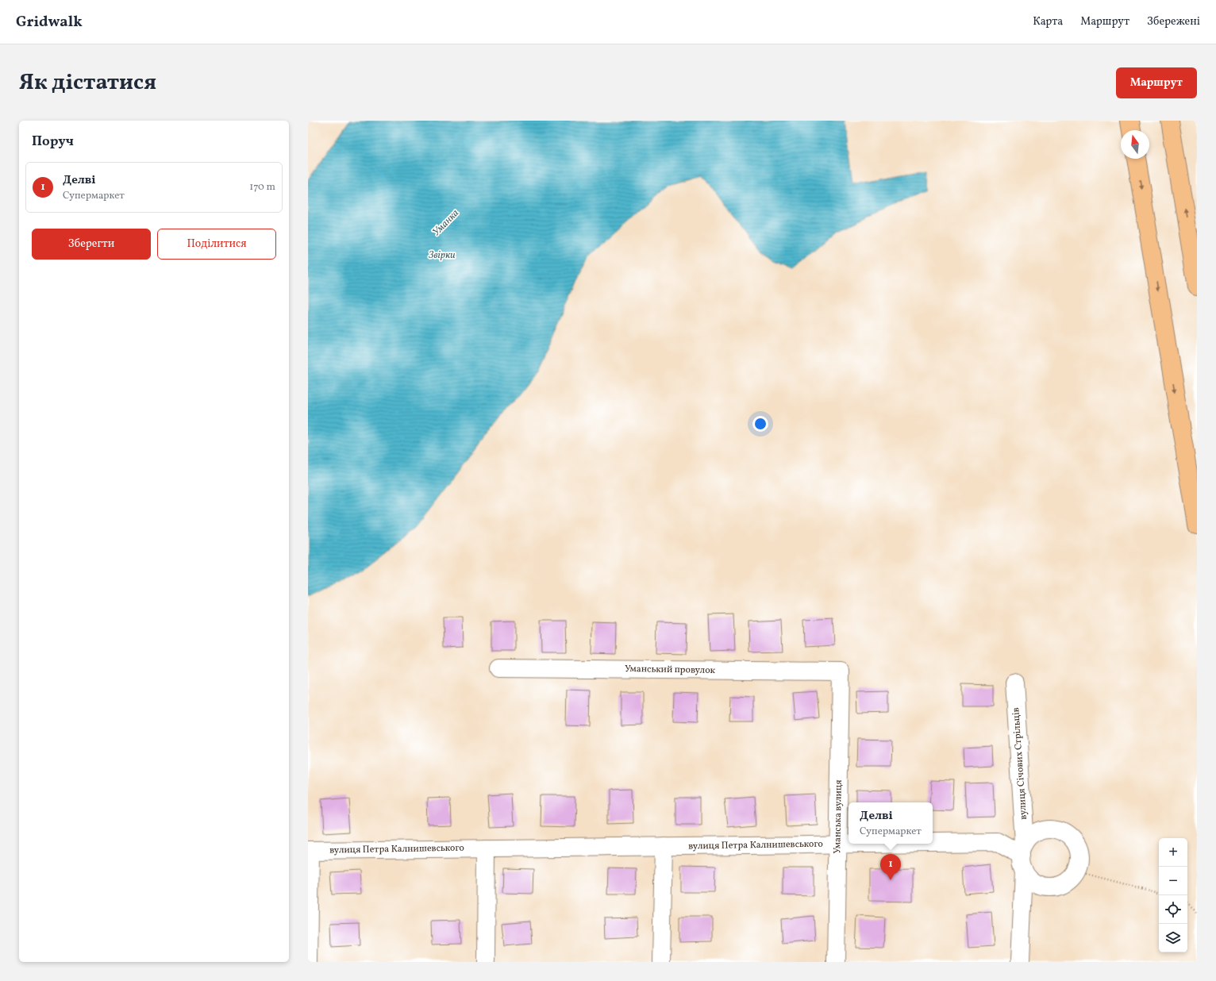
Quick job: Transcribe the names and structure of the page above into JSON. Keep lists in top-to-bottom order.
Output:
{
  "streets": {
    "street": [
      "Уманський провулок",
      "вулиця Січових Стрільців",
      "Уманська вулиця",
      "вулиця Петра Калнишевського"
    ]
  },
  "crossings": [
    ["Уманський провулок", "Уманська вулиця"],
    ["вулиця Січових Стрільців", "вулиця Петра Калнишевського"],
    ["Уманська вулиця", "вулиця Петра Калнишевського"]
  ],
  "water": ["Уманка", "Звірки"],
  "north": "top",
  "page": {
    "header": "Gridwalk",
    "nav": ["Карта", "Маршрут", "Збережені"],
    "title": "Як дістатися",
    "buttons": [
      "Маршрут",
      ["Зберегти", "Поділитися"]
    ],
    "heading": "Поруч",
    "list": [
      {
        "mark": "1",
        "name": "Делві",
        "note": "Супермаркет",
        "value": "170 m"
      }
    ],
    "popup": ["Делві", "Супермаркет"],
    "map_buttons": ["+", "−"],
    "pins": "1"
  }
}
